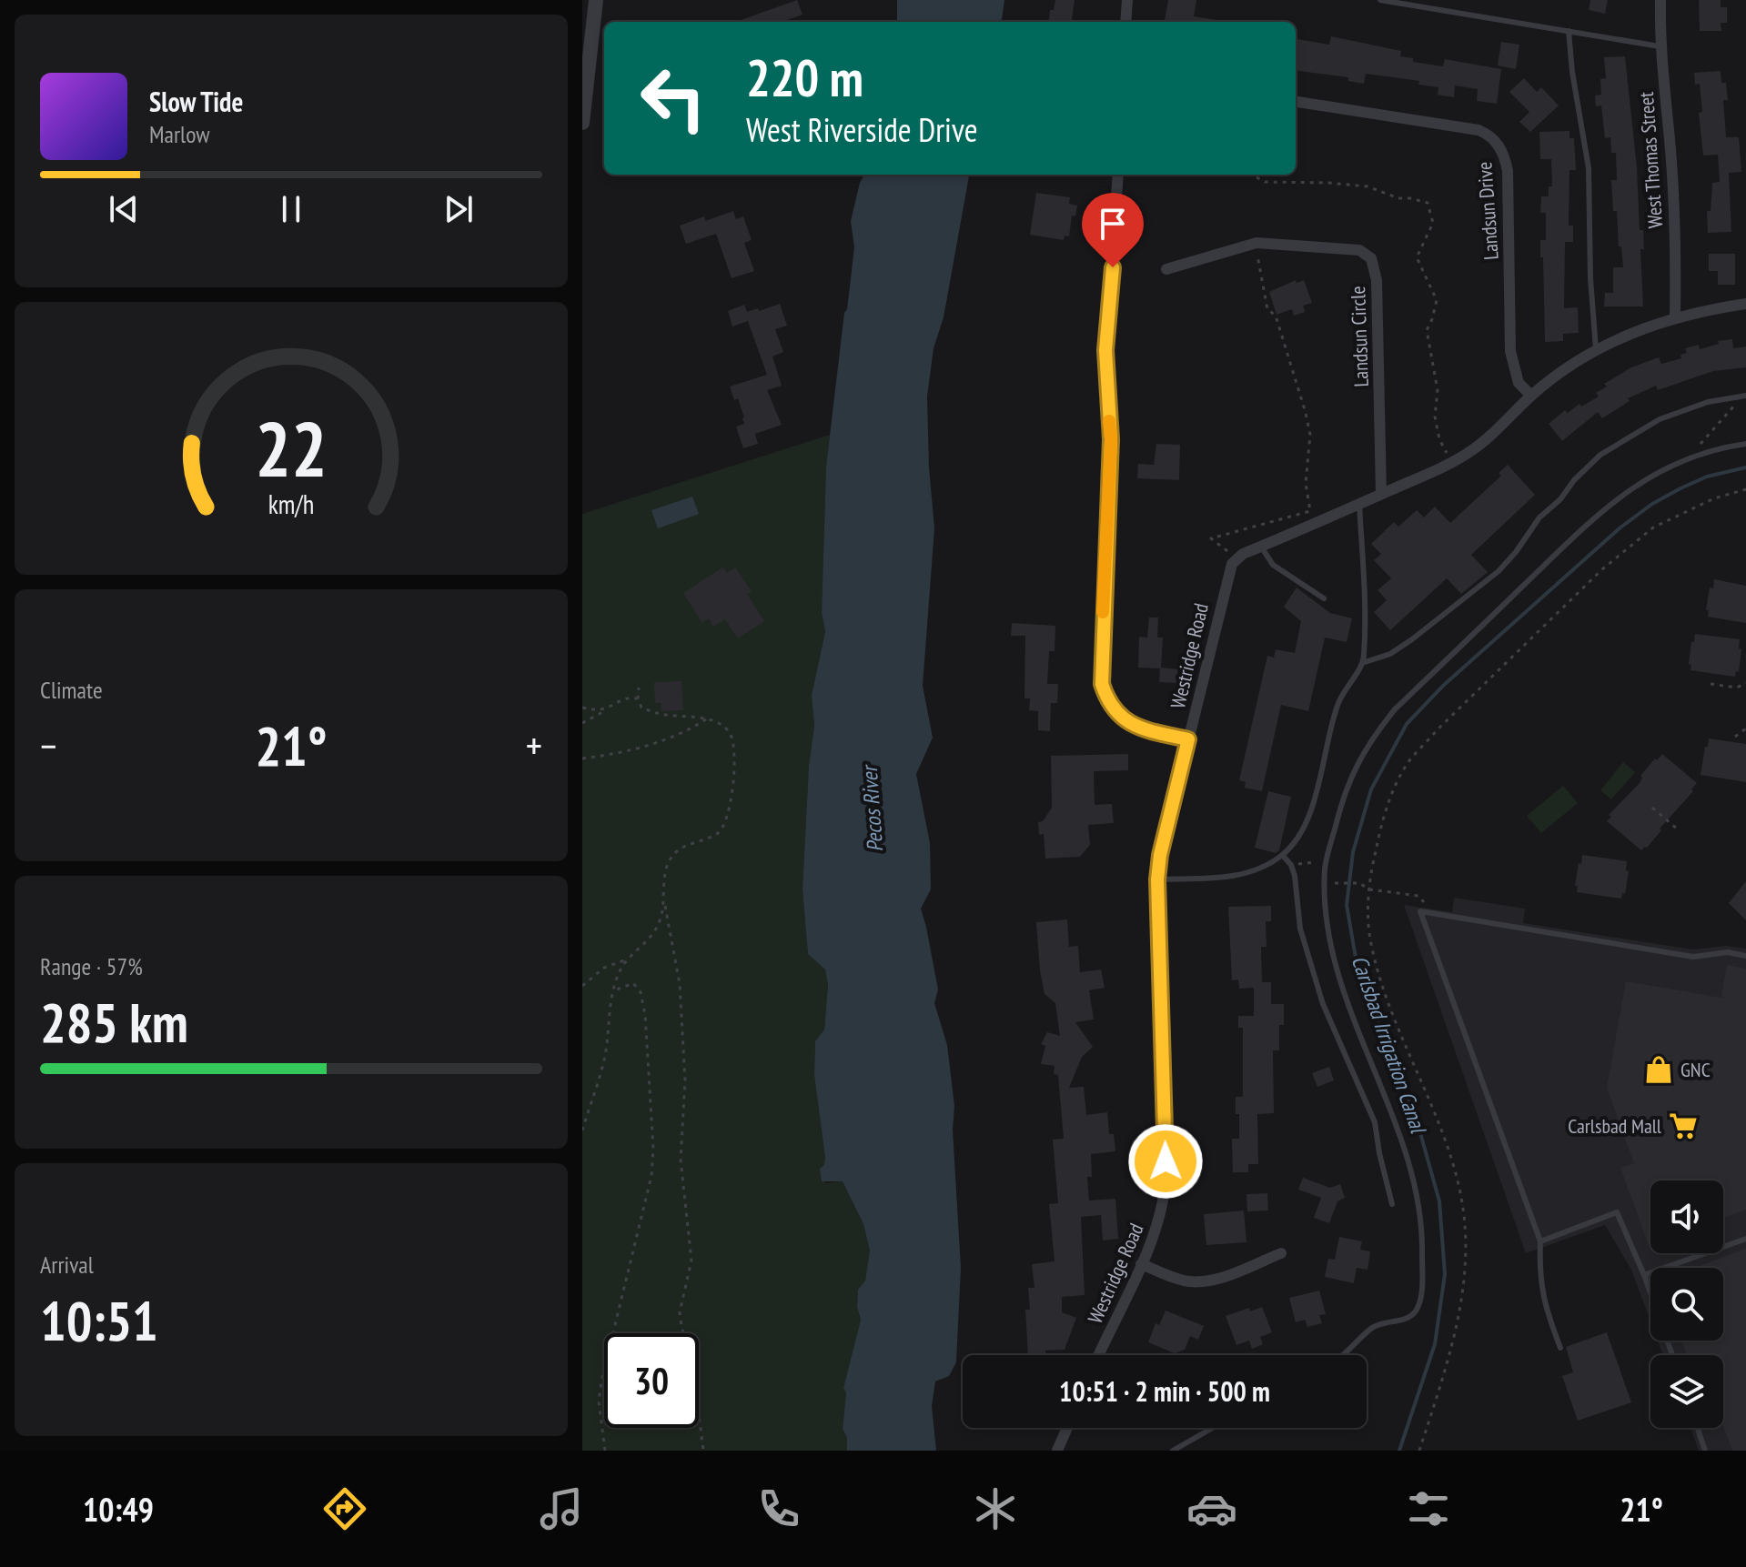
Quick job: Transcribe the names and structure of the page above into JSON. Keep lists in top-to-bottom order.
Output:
{
  "streets": {
    "street": [
      "West Thomas Street",
      "Landsun Drive",
      "Landsun Circle",
      "Westridge Road"
    ]
  },
  "water": ["Pecos River", "Carlsbad Irrigation Canal"],
  "places": {
    "shop": ["GNC"],
    "supermarket": ["Carlsbad Mall"]
  },
  "page": {
    "turn": ["220 m", "West Riverside Drive"],
    "song": ["Slow Tide", "Marlow"],
    "tile": [
      "Climate",
      ["Range · 57%", "285 km"],
      ["Arrival", "10:51"]
    ],
    "heat": ["−", "21°", "+"],
    "limit": "30",
    "trip": "10:51 · 2 min · 500 m",
    "tabs": ["10:49", "21°"],
    "gauge": ["22", "km/h"]
  }
}
